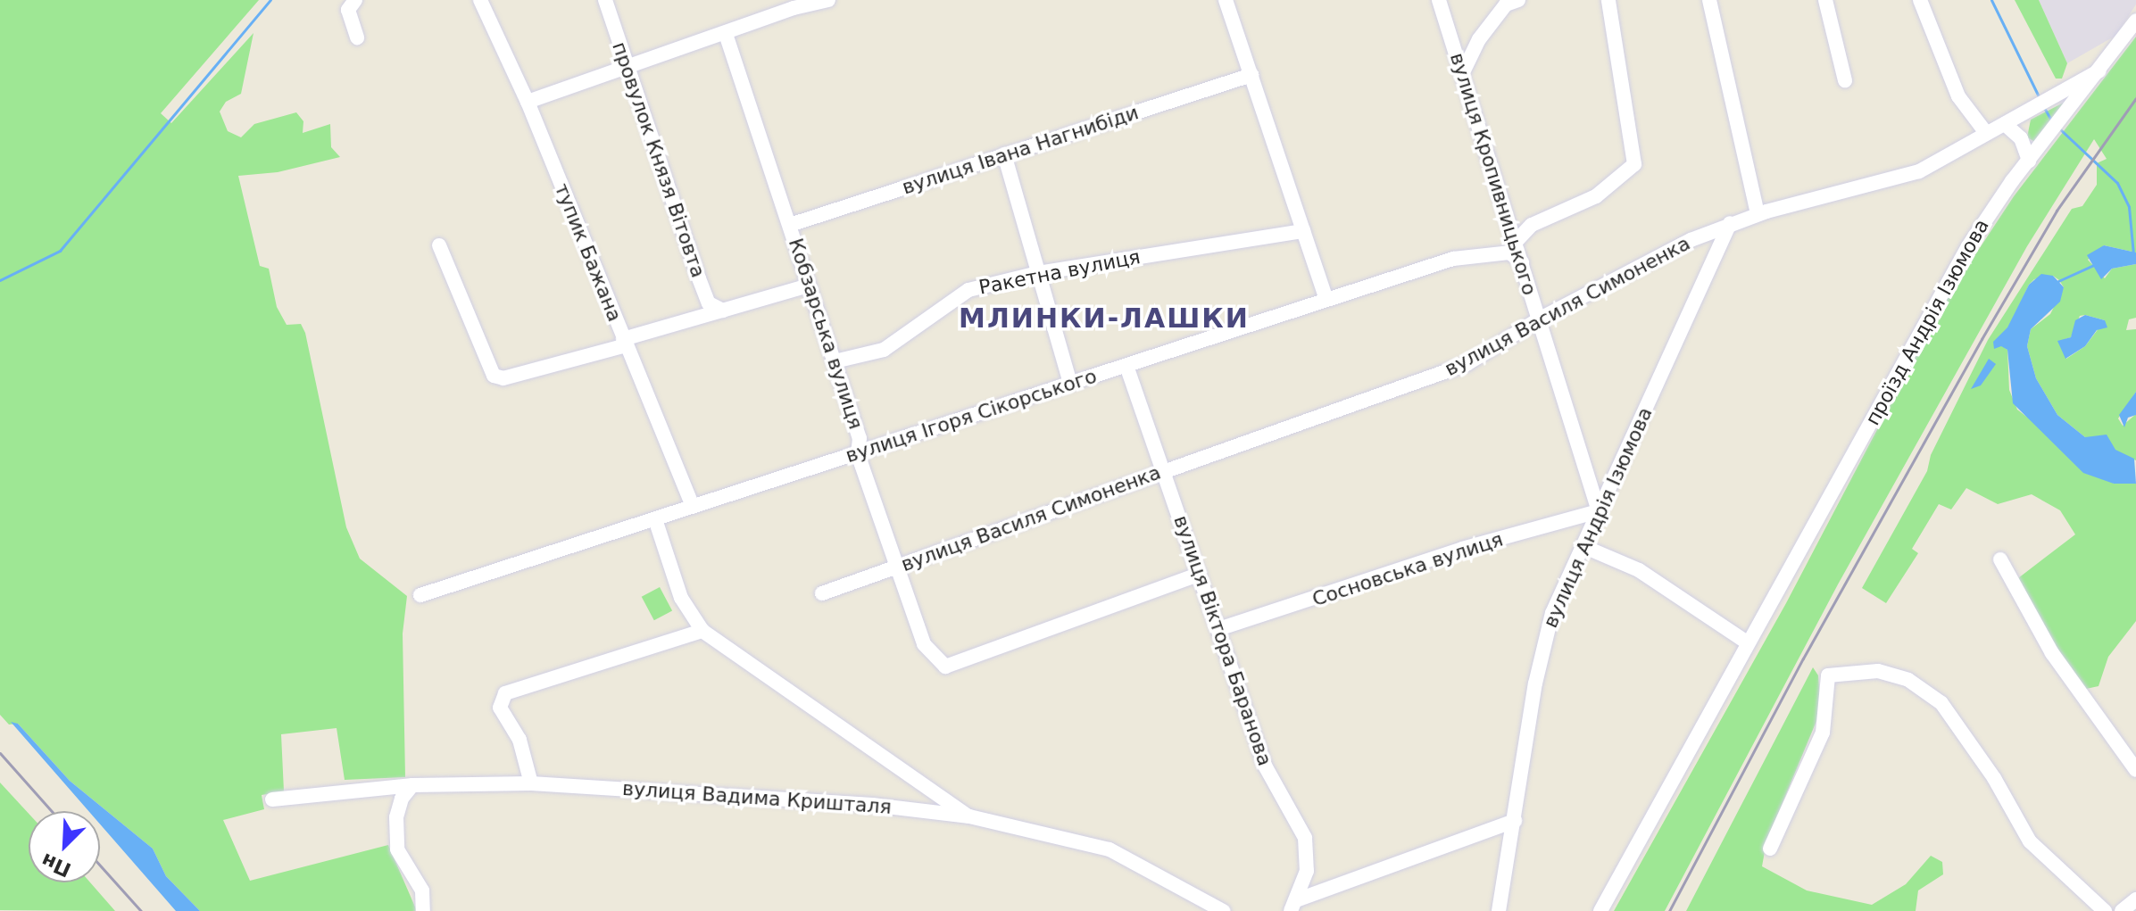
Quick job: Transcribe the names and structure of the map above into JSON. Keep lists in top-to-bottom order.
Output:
{
  "streets": {
    "street": [
      "вулиця Івана Нагнибіди",
      "провулок Князя Вітовта",
      "вулиця Кропивницького",
      "тупик Бажана",
      "Ракетна вулиця",
      "вулиця Василя Симоненка",
      "проїзд Андрія Ізюмова",
      "Кобзарська вулиця",
      "вулиця Ігоря Сікорського",
      "вулиця Андрія Ізюмова",
      "Сосновська вулиця",
      "вулиця Віктора Баранова",
      "вулиця Вадима Кришталя"
    ]
  },
  "crossings": [
    ["вулиця Івана Нагнибіди", "Кобзарська вулиця"],
    ["вулиця Кропивницького", "вулиця Василя Симоненка"],
    ["вулиця Кропивницького", "вулиця Ігоря Сікорського"],
    ["вулиця Кропивницького", "вулиця Андрія Ізюмова"],
    ["вулиця Кропивницького", "Сосновська вулиця"],
    ["тупик Бажана", "вулиця Ігоря Сікорського"],
    ["Ракетна вулиця", "Кобзарська вулиця"],
    ["вулиця Василя Симоненка", "проїзд Андрія Ізюмова"],
    ["вулиця Василя Симоненка", "Кобзарська вулиця"],
    ["вулиця Василя Симоненка", "вулиця Андрія Ізюмова"],
    ["вулиця Василя Симоненка", "вулиця Віктора Баранова"],
    ["Кобзарська вулиця", "вулиця Ігоря Сікорського"],
    ["Кобзарська вулиця", "вулиця Віктора Баранова"],
    ["вулиця Ігоря Сікорського", "вулиця Віктора Баранова"],
    ["вулиця Андрія Ізюмова", "Сосновська вулиця"],
    ["Сосновська вулиця", "вулиця Віктора Баранова"]
  ],
  "districts": ["МЛИНКИ-ЛАШКИ"],
  "north": "bottom left"
}
